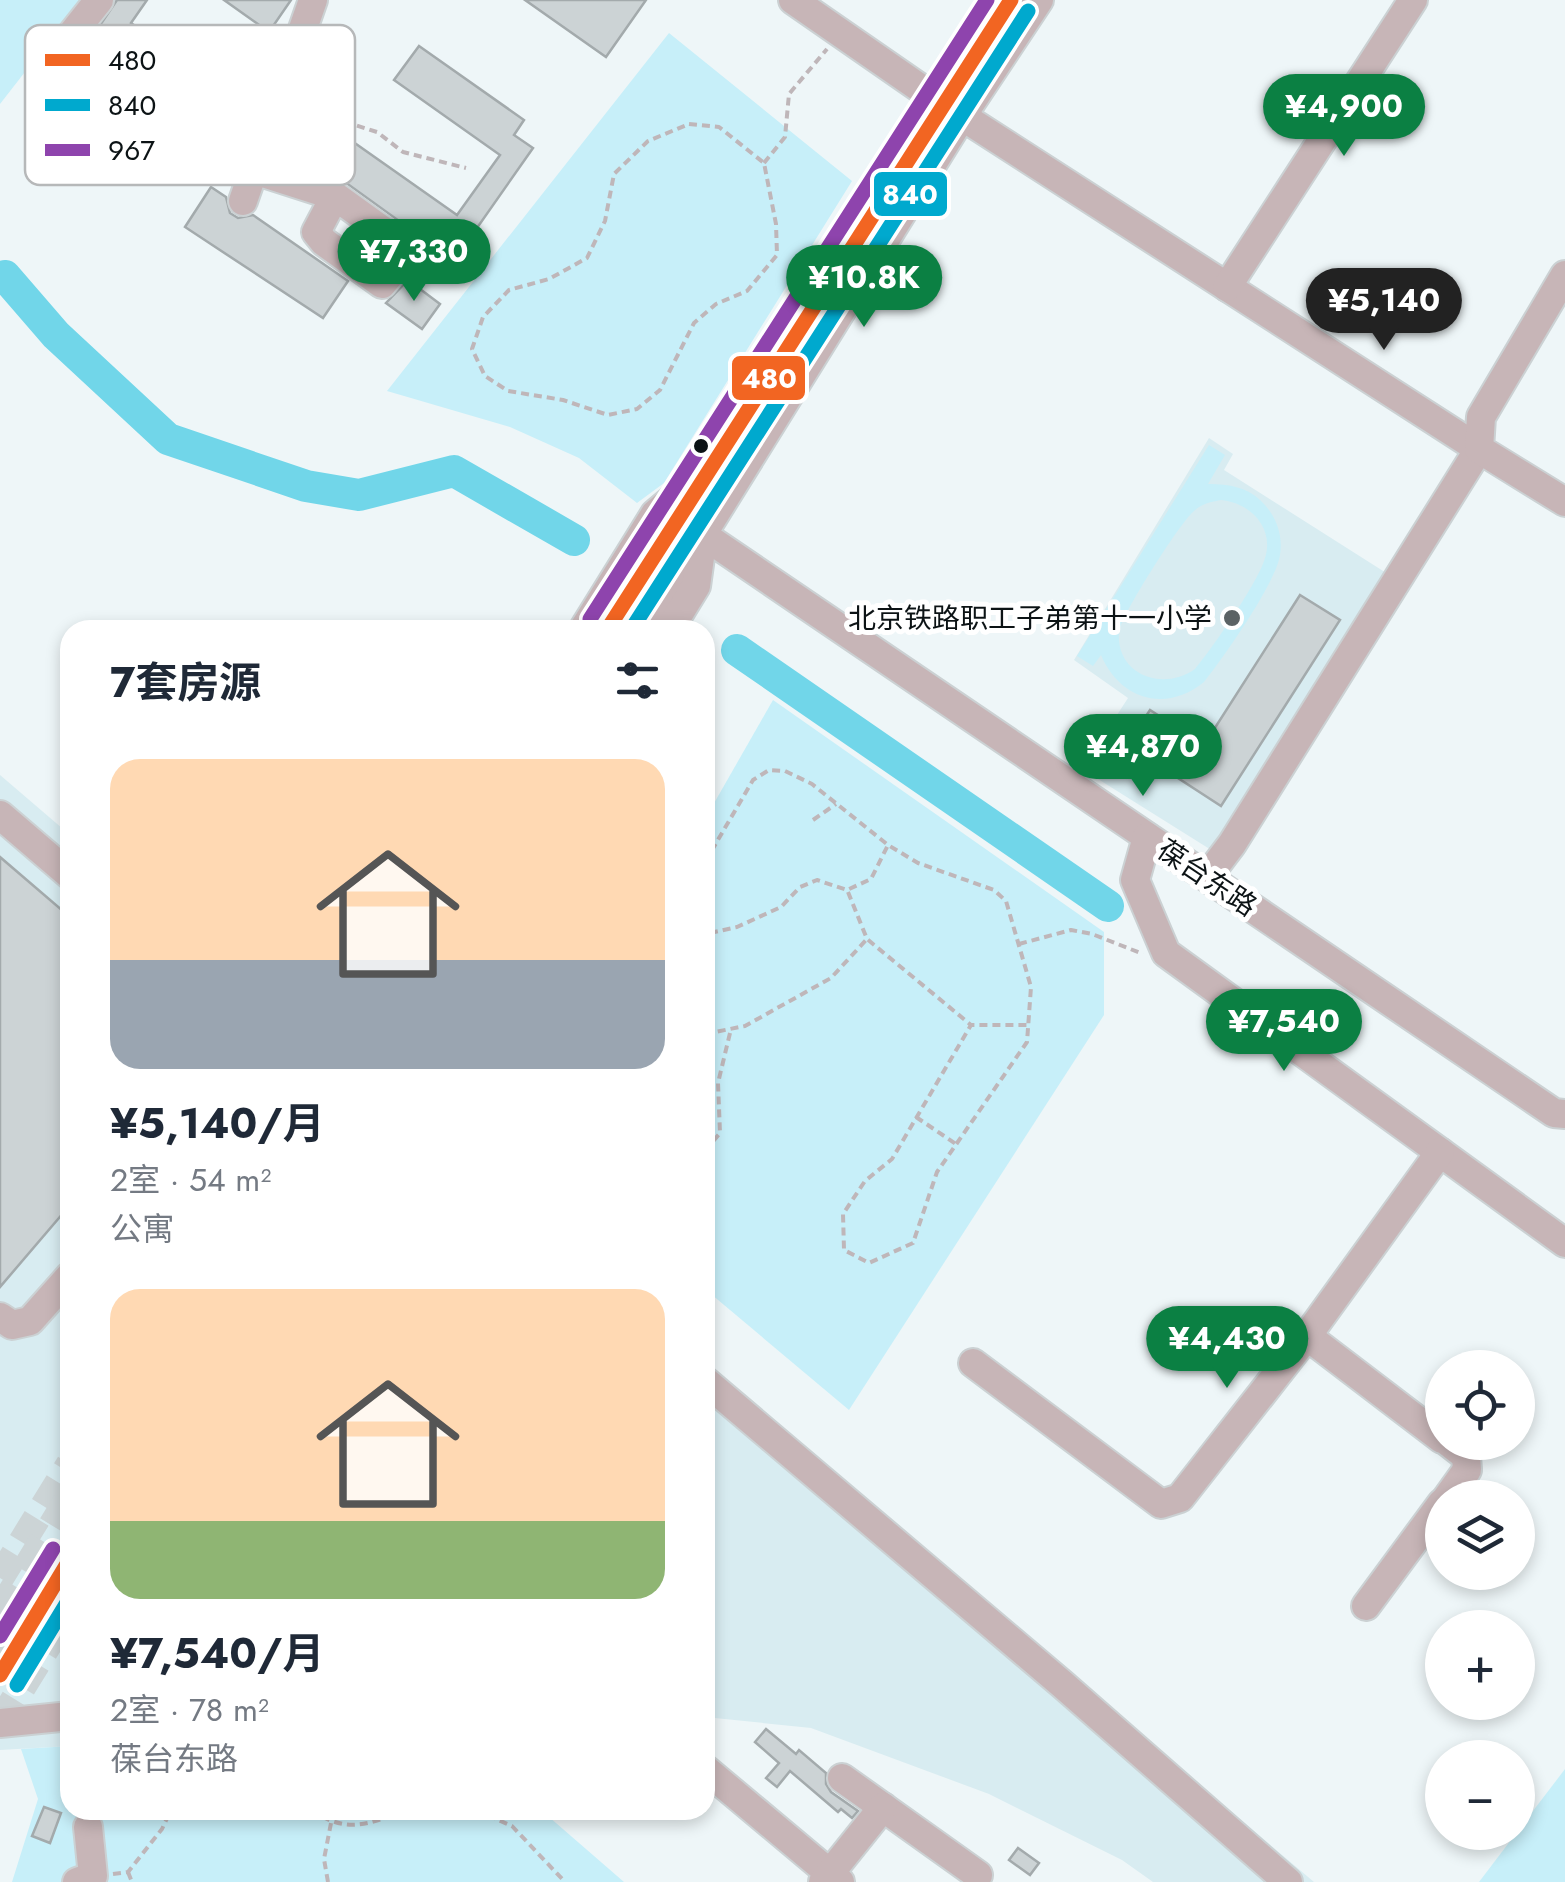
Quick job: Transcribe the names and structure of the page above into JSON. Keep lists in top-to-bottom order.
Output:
{
  "streets": {
    "street": ["葆台东路"]
  },
  "places": ["北京铁路职工子弟第十一小学"],
  "lines": ["transit line 480", "transit line 967", "transit line 840"],
  "legend": ["480", "840", "967"],
  "page": {
    "price": [
      "¥4,900",
      "¥7,330",
      "¥10.8K",
      "¥5,140",
      "¥4,870",
      "¥7,540",
      "¥4,430"
    ],
    "heading": "7套房源",
    "list": [
      {
        "name": "¥5,140/月",
        "note": "2室 · 54 m² · 公寓"
      },
      {
        "name": "¥7,540/月",
        "note": "2室 · 78 m² · 葆台东路"
      }
    ],
    "map_buttons": ["+", "−"]
  }
}
